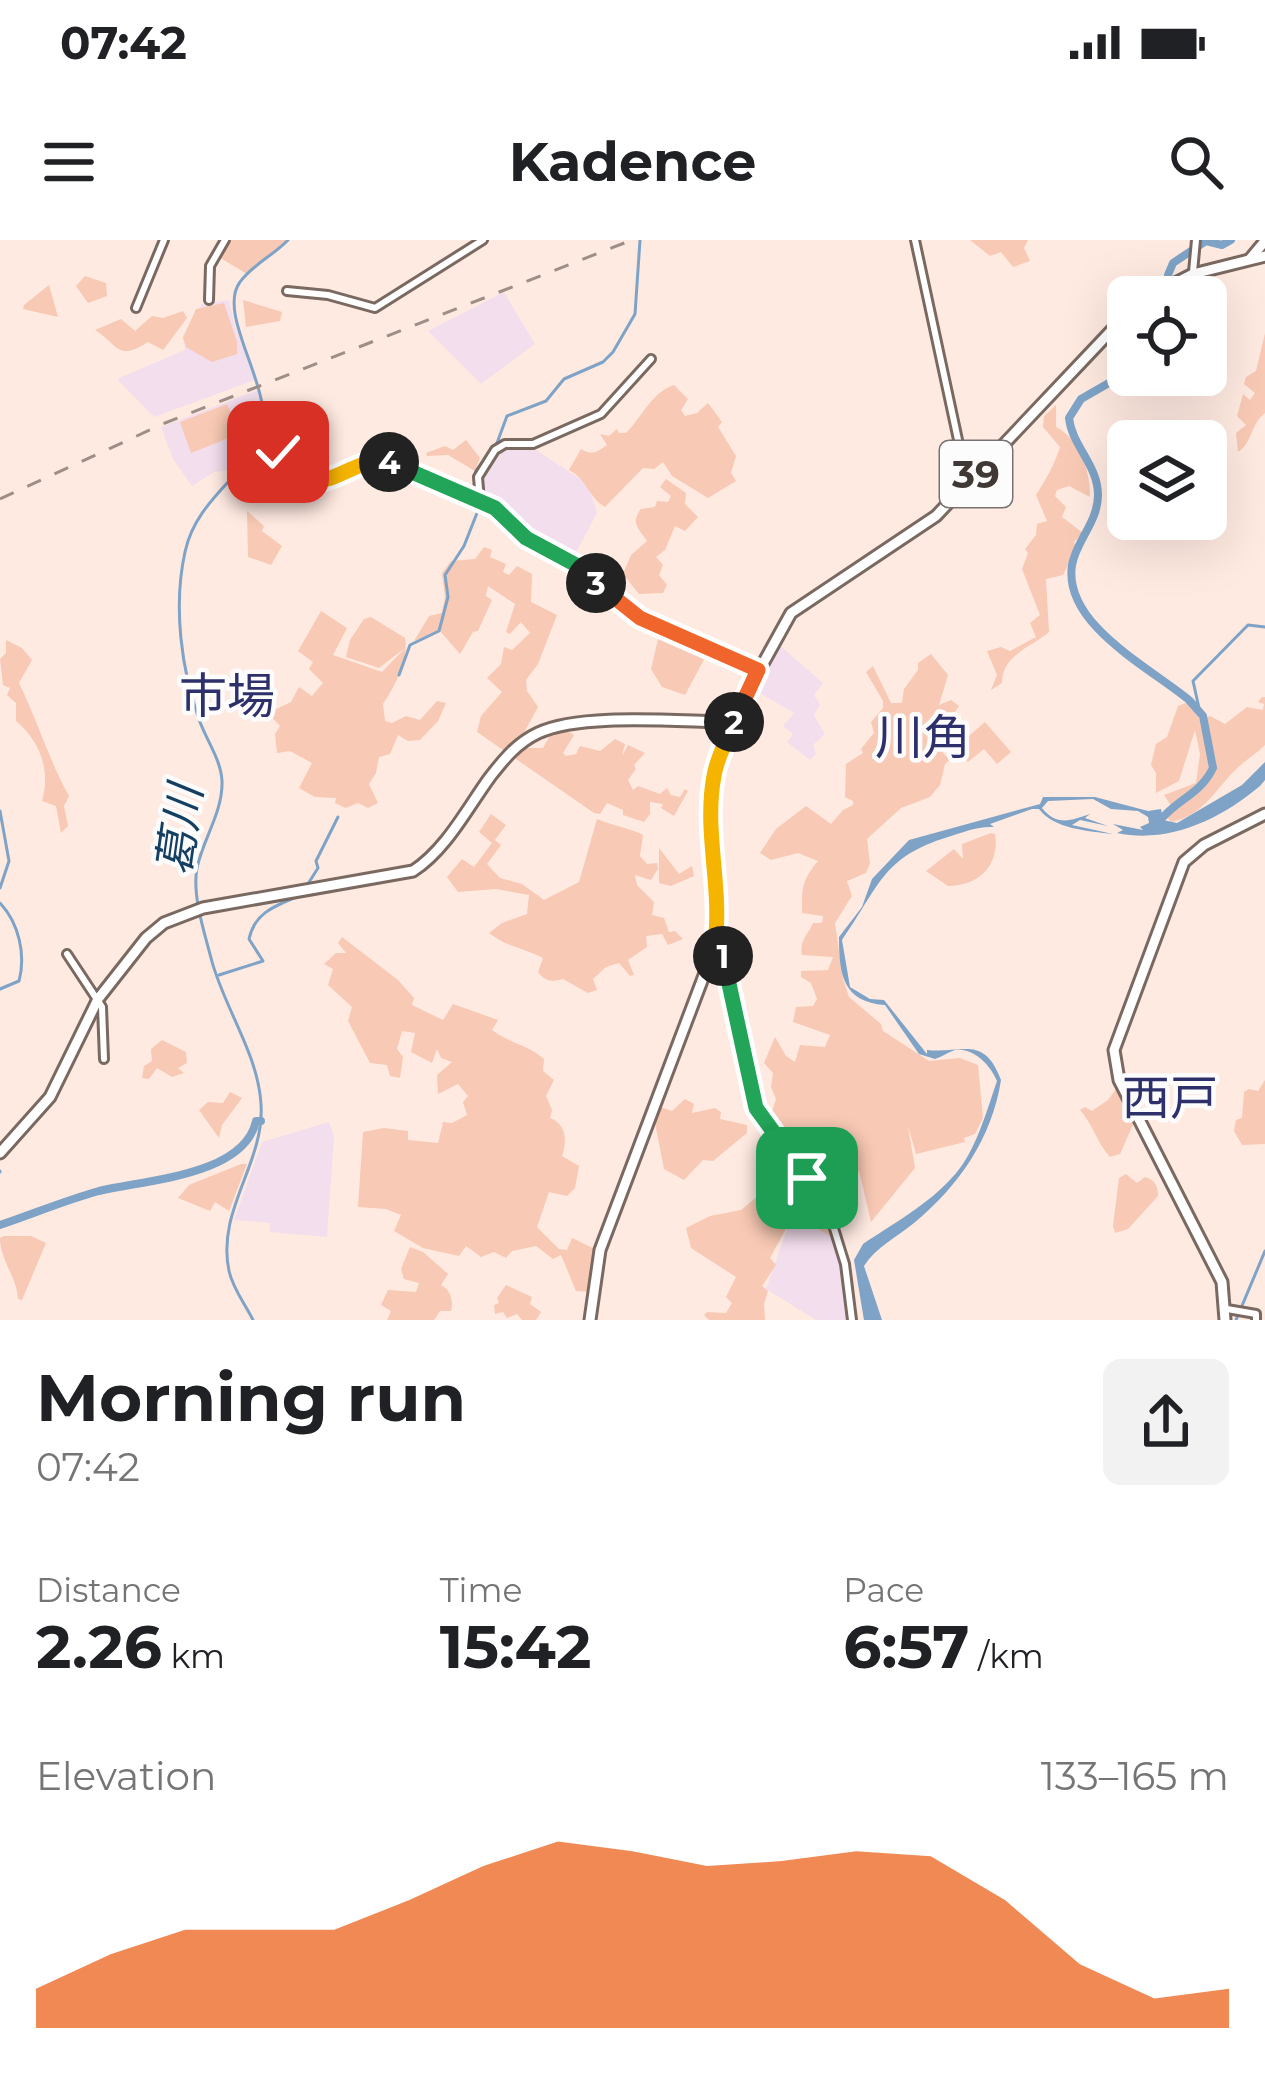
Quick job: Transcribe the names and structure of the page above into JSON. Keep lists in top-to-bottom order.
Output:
{
  "streets": {
    "main road": ["39"]
  },
  "districts": ["市場", "川角", "西戸"],
  "water": ["葛川"],
  "page": {
    "status": "07:42",
    "header": "Kadence",
    "pins": [
      "4",
      "3",
      "2",
      "1"
    ],
    "heading": ["Morning run", "07:42"],
    "stats": [
      ["Distance", "2.26 km"],
      ["Time", "15:42"],
      ["Pace", "6:57 /km"]
    ],
    "chart": ["Elevation", "133–165 m"]
  }
}
